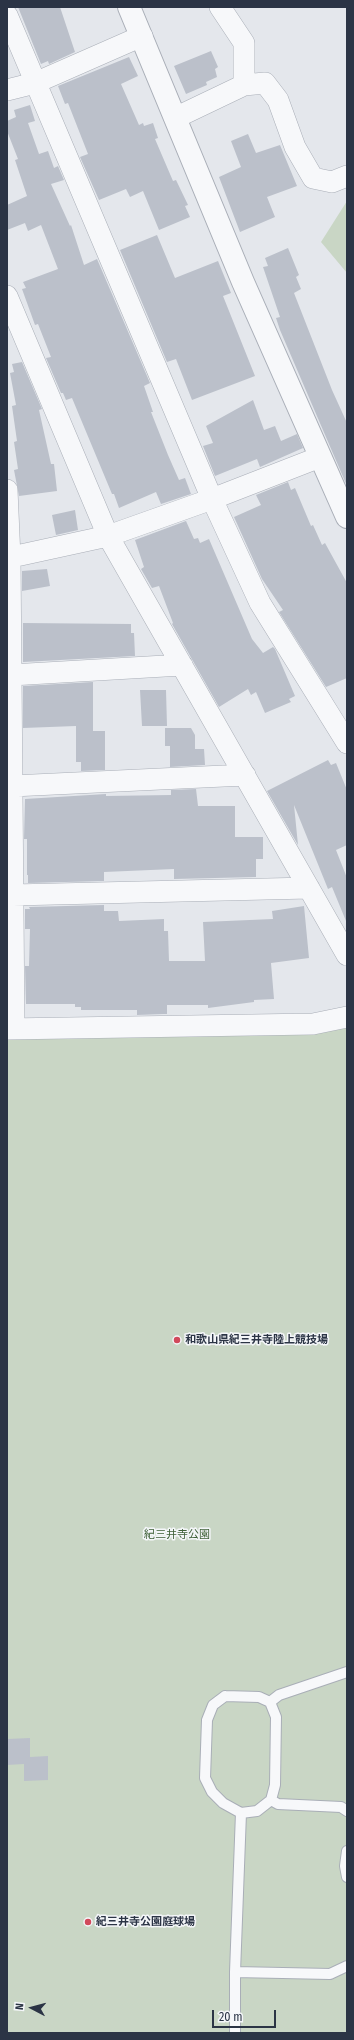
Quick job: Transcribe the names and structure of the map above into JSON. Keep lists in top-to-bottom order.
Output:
{
  "parks": ["紀三井寺公園"],
  "places": ["和歌山県紀三井寺陸上競技場", "紀三井寺公園庭球場"],
  "scale_bar": "20 m",
  "north": "left"
}
